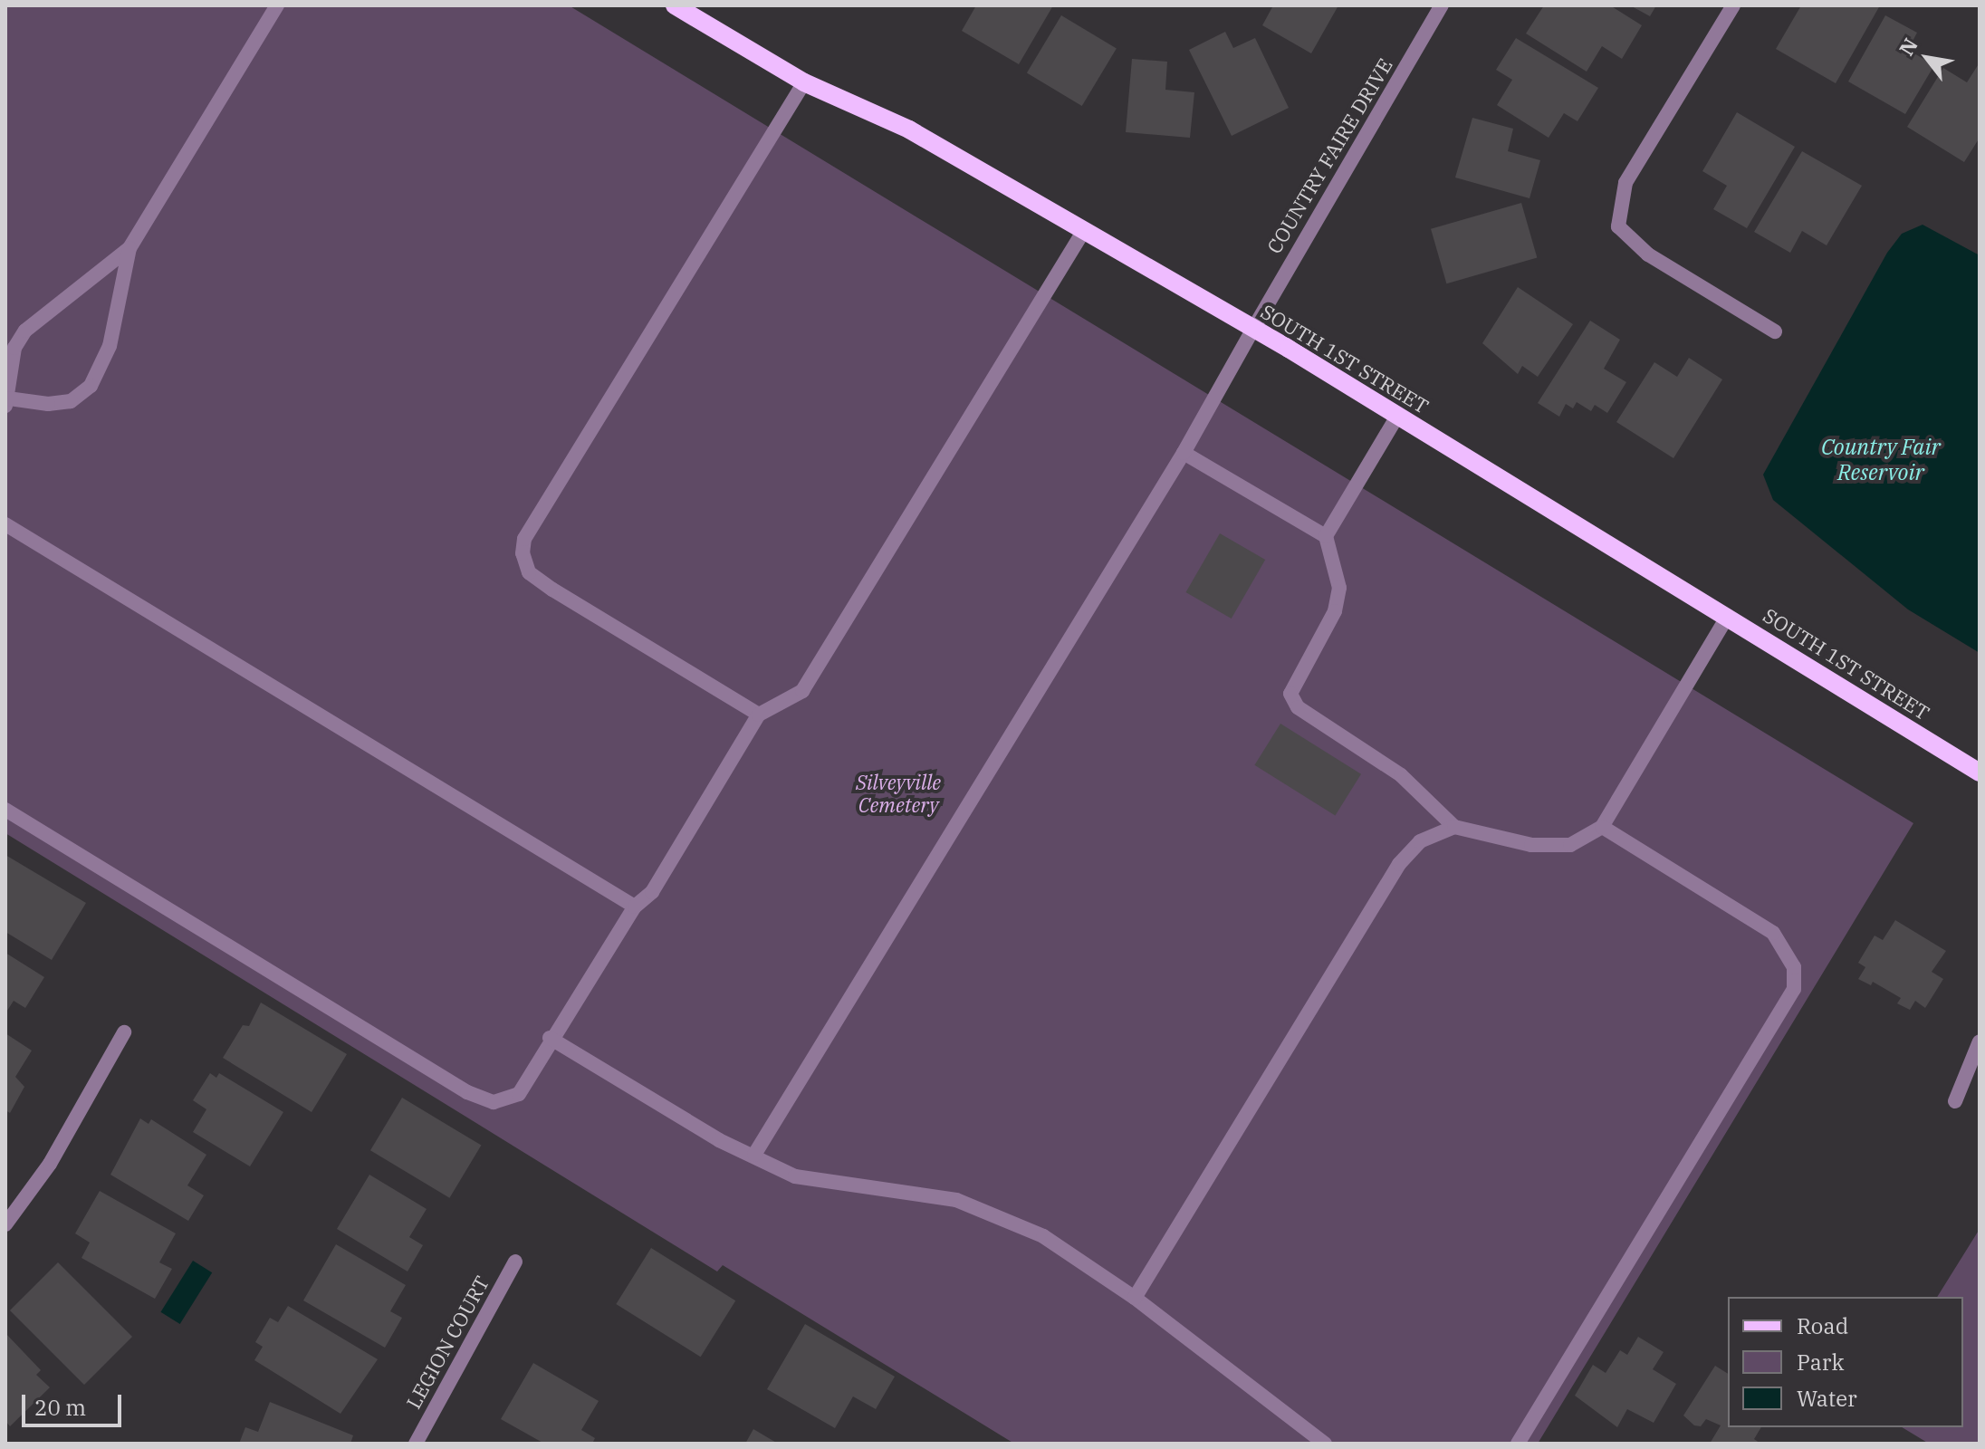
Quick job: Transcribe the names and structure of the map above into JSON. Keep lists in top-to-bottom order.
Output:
{
  "streets": {
    "main road": ["SOUTH 1ST STREET"],
    "street": ["COUNTRY FAIRE DRIVE", "LEGION COURT"]
  },
  "crossings": [
    ["COUNTRY FAIRE DRIVE", "SOUTH 1ST STREET"]
  ],
  "water": ["Country Fair Reservoir"],
  "parks": ["Silveyville Cemetery"],
  "legend": ["Road", "Park", "Water"],
  "scale_bar": "20 m",
  "north": "top left"
}
